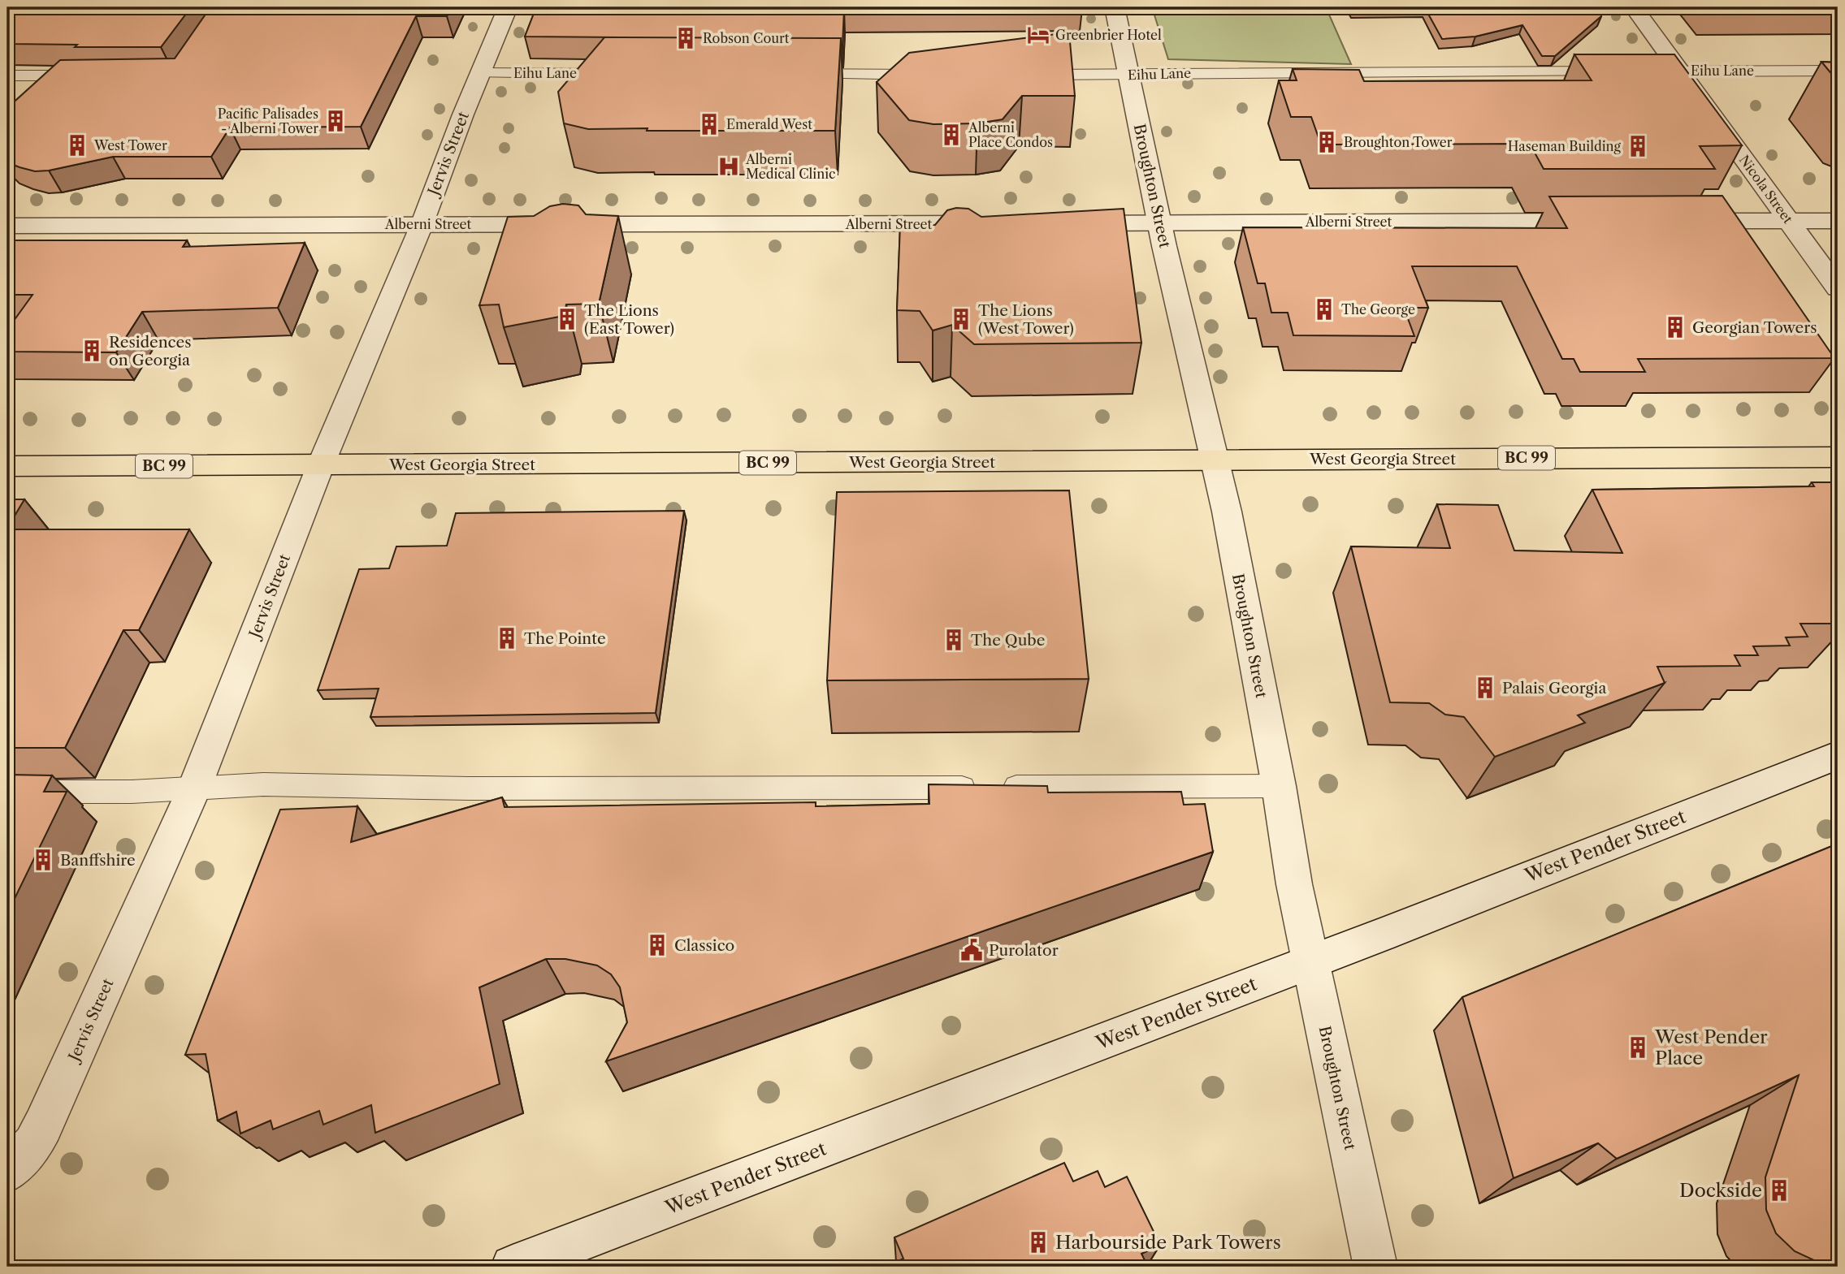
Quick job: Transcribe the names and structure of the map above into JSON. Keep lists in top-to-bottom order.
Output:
{
  "streets": {
    "highway": ["BC 99", "West Georgia Street"],
    "street": [
      "Jervis Street",
      "Broughton Street",
      "Nicola Street",
      "Alberni Street",
      "West Pender Street"
    ],
    "lane": ["Eihu Lane"]
  },
  "crossings": [
    ["Eihu Lane", "Jervis Street"],
    ["Eihu Lane", "Broughton Street"],
    ["Eihu Lane", "Nicola Street"],
    ["Jervis Street", "Alberni Street"],
    ["Jervis Street", "West Georgia Street"],
    ["Broughton Street", "Alberni Street"],
    ["Broughton Street", "West Georgia Street"],
    ["Broughton Street", "West Pender Street"]
  ],
  "places": {
    "hotel": ["Greenbrier Hotel"],
    "building": [
      "Robson Court",
      "Pacific Palisades - Alberni Tower",
      "Emerald West",
      "Alberni Place Condos",
      "Broughton Tower",
      "West Tower",
      "Haseman Building",
      "The George",
      "The Lions (East Tower)",
      "The Lions (West Tower)",
      "Georgian Towers",
      "Residences on Georgia",
      "The Pointe",
      "The Qube",
      "Palais Georgia",
      "Banffshire",
      "Classico",
      "West Pender Place",
      "Dockside",
      "Harbourside Park Towers"
    ],
    "hospital": ["Alberni Medical Clinic"],
    "public building": ["Purolator"]
  }
}
